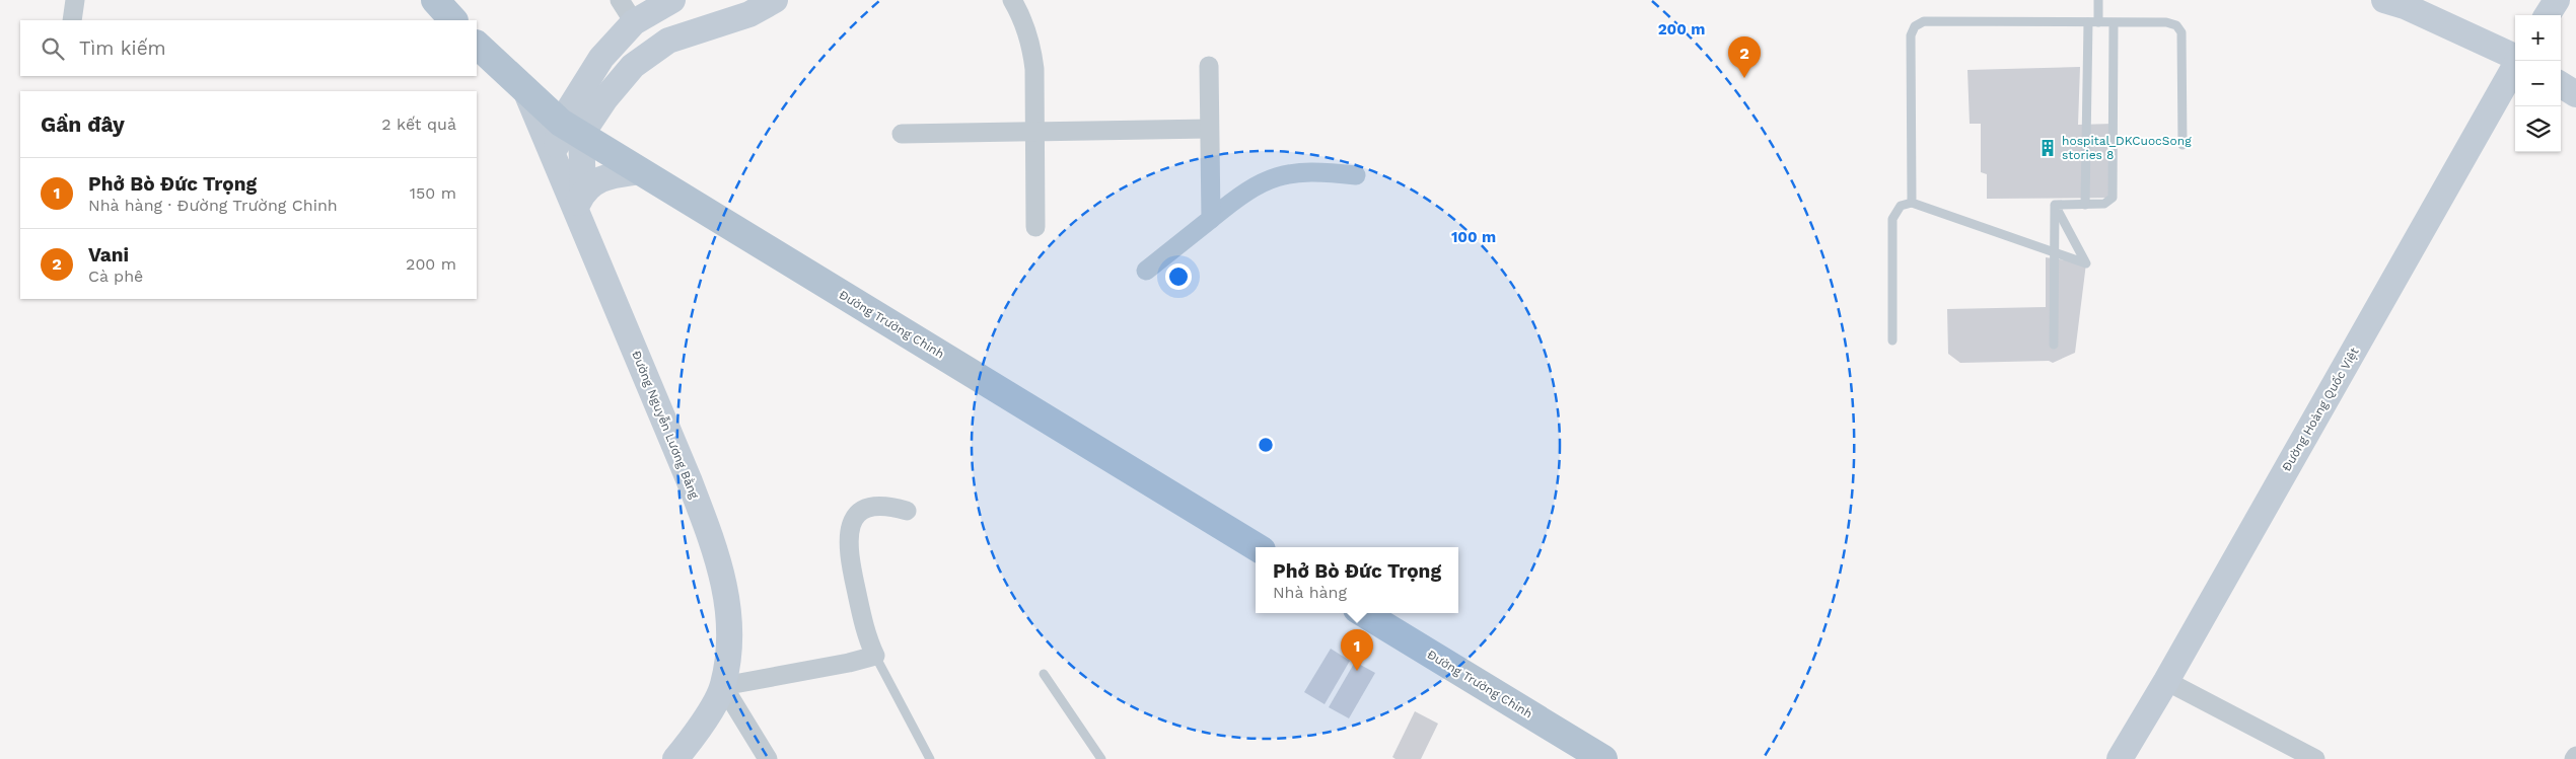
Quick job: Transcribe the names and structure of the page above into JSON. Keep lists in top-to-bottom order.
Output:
{
  "streets": {
    "main road": ["Đường Trường Chinh"],
    "street": ["Đường Hoàng Quốc Việt", "Đường Nguyễn Lương Bằng"]
  },
  "crossings": [
    ["Đường Trường Chinh", "Đường Nguyễn Lương Bằng"]
  ],
  "places": {
    "building": ["hospital_DKCuocSong stories 8"]
  },
  "page": {
    "map_buttons": ["+", "−"],
    "search": "Tìm kiếm",
    "pins": ["2", "1"],
    "heading": ["Gần đây", "2 kết quả"],
    "list": [
      {
        "mark": "1",
        "name": "Phở Bò Đức Trọng",
        "note": "Nhà hàng · Đường Trường Chinh",
        "value": "150 m"
      },
      {
        "mark": "2",
        "name": "Vani",
        "note": "Cà phê",
        "value": "200 m"
      }
    ],
    "popup": ["Phở Bò Đức Trọng", "Nhà hàng"]
  },
  "rings": ["200 m", "100 m"]
}
